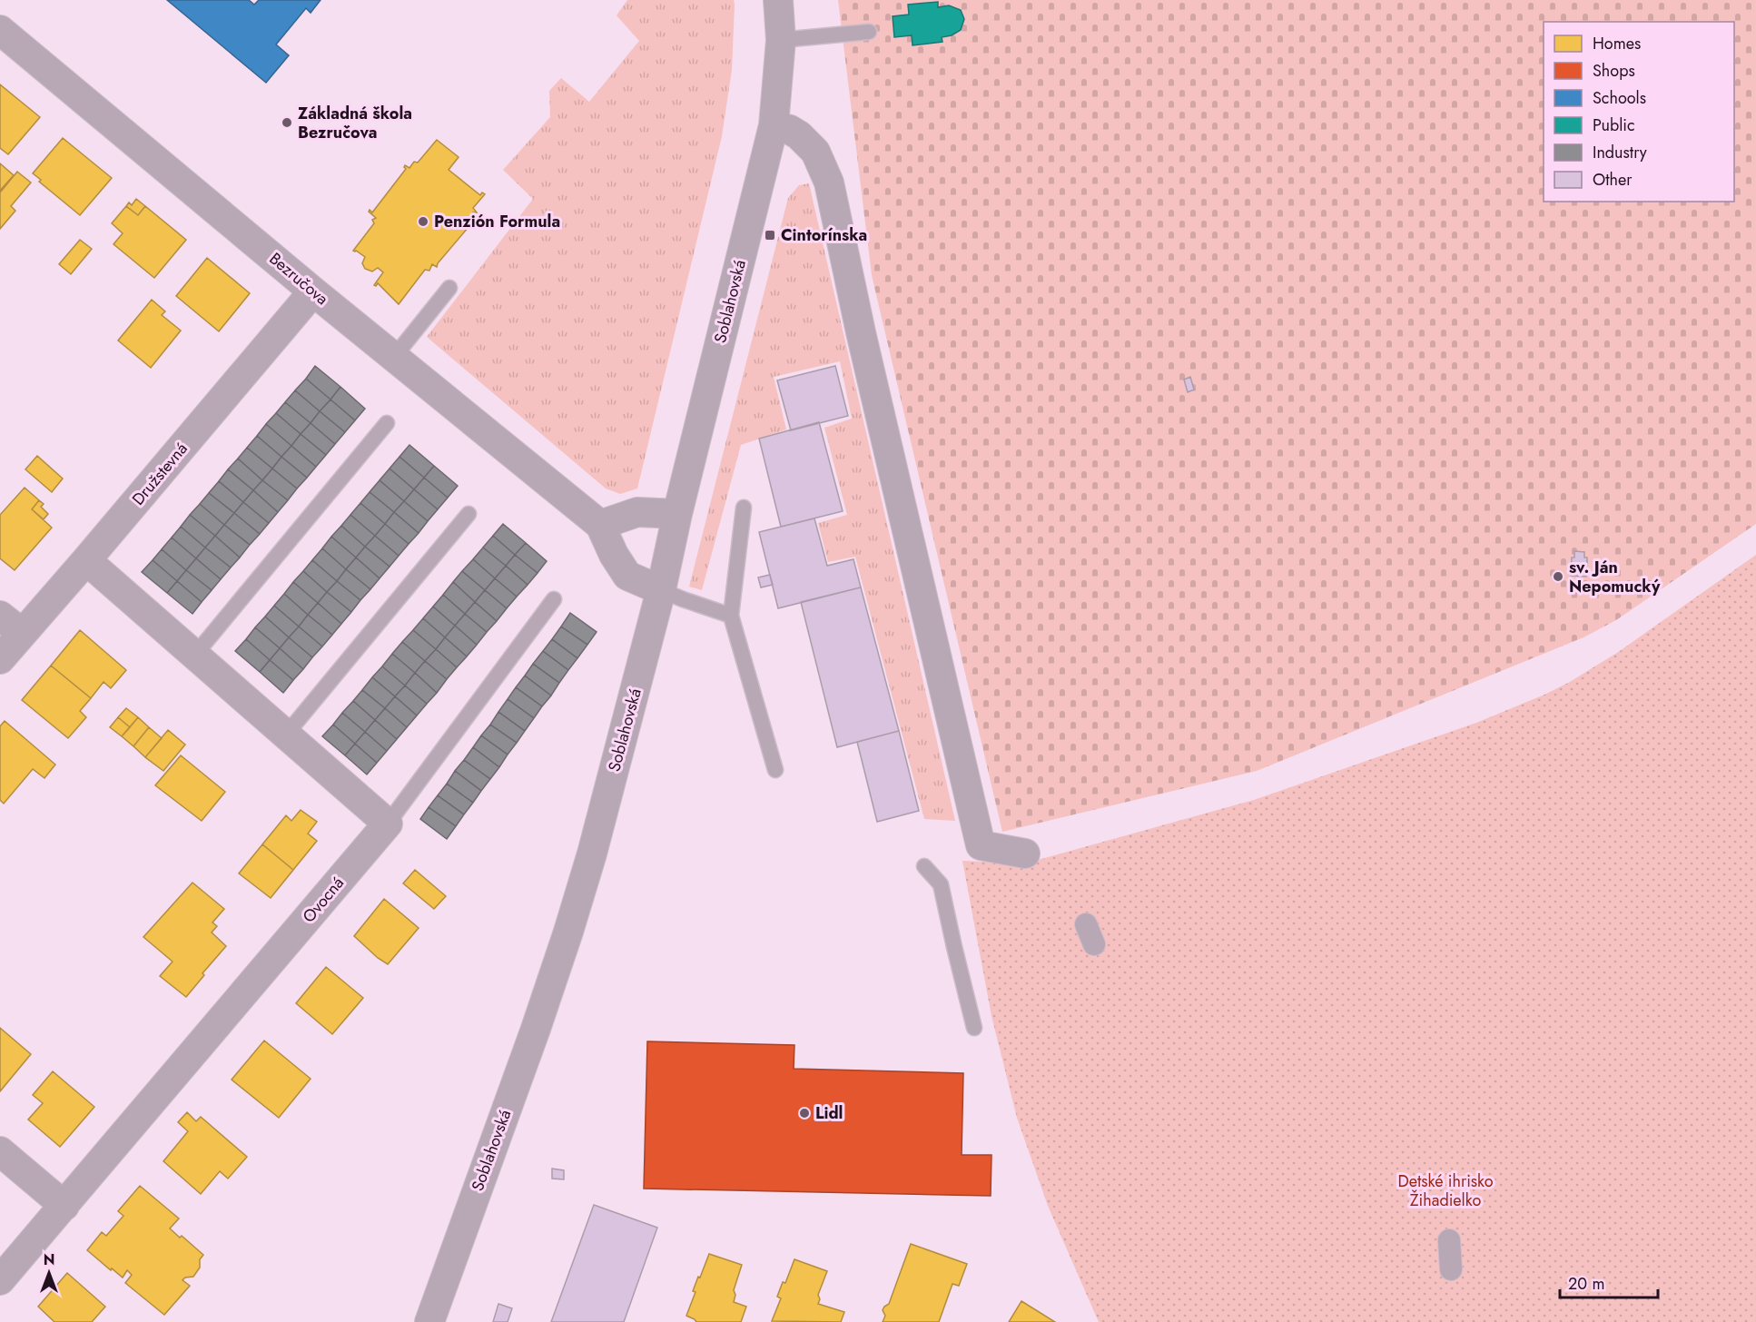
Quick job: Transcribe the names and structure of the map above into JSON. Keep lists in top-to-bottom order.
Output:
{
  "streets": {
    "street": [
      "Bezručova",
      "Soblahovská",
      "Družstevná",
      "Ovocná"
    ]
  },
  "crossings": [
    ["Bezručova", "Soblahovská"],
    ["Bezručova", "Družstevná"]
  ],
  "parks": ["Detské ihrisko Žihadielko"],
  "places": {
    "other": [
      "Základná škola Bezručova",
      "Penzión Formula",
      "sv. Ján Nepomucký",
      "Lidl"
    ],
    "transit": ["Cintorínska"]
  },
  "legend": [
    "Homes",
    "Shops",
    "Schools",
    "Public",
    "Industry",
    "Other"
  ],
  "scale_bar": "20 m",
  "north": "top"
}
